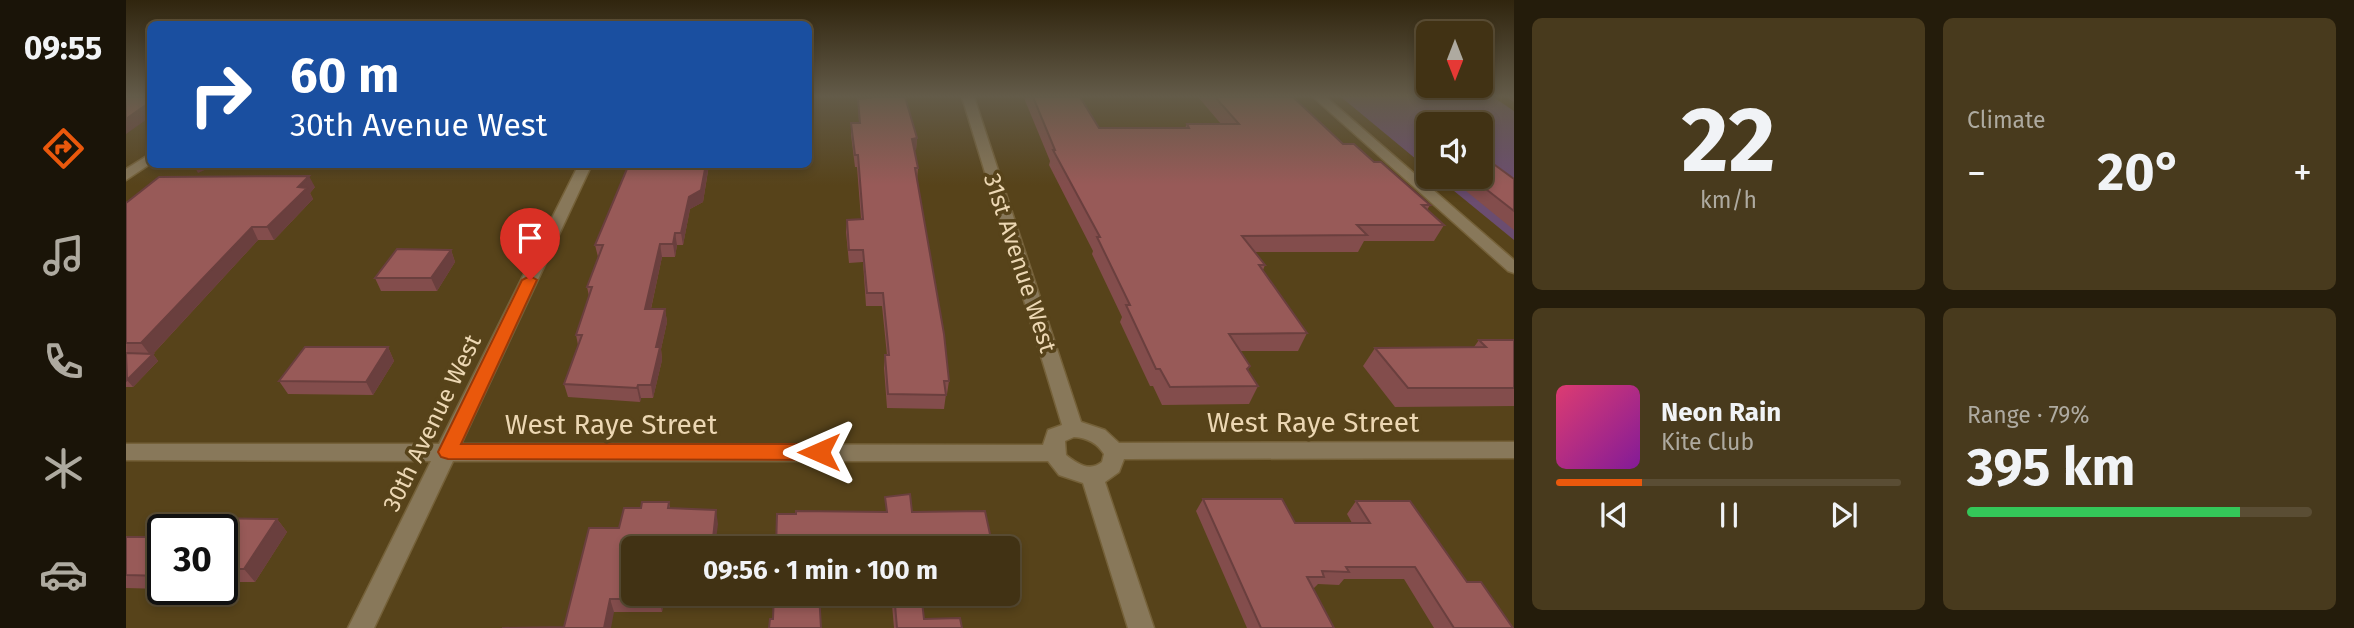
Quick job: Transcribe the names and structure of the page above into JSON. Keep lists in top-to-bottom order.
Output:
{
  "streets": {
    "street": ["31st Avenue West", "West Raye Street", "30th Avenue West"]
  },
  "crossings": [
    ["31st Avenue West", "West Raye Street"],
    ["West Raye Street", "30th Avenue West"]
  ],
  "north": "bottom",
  "page": {
    "tabs": "09:55",
    "tile": [
      ["22", "km/h"],
      "Climate",
      ["Range · 79%", "395 km"]
    ],
    "turn": ["60 m", "30th Avenue West"],
    "heat": ["−", "20°", "+"],
    "song": ["Neon Rain", "Kite Club"],
    "limit": "30",
    "trip": "09:56 · 1 min · 100 m"
  }
}
